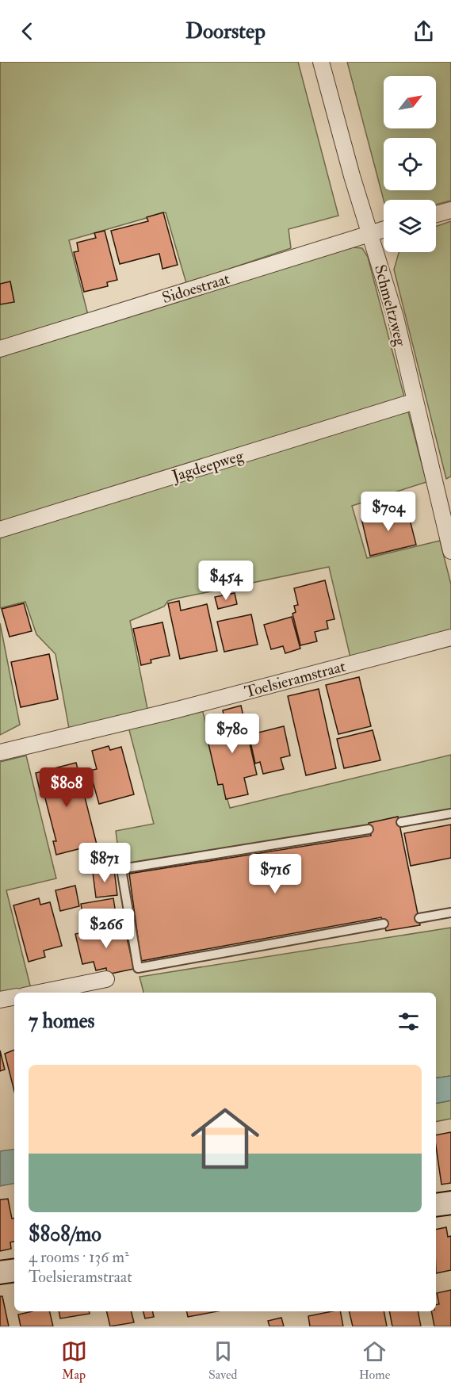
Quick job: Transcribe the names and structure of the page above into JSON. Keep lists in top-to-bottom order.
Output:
{
  "streets": {
    "street": [
      "Sidoestraat",
      "Schmeltzweg",
      "Jagdeepweg",
      "Toelsieramstraat"
    ]
  },
  "crossings": [
    ["Sidoestraat", "Schmeltzweg"],
    ["Schmeltzweg", "Jagdeepweg"]
  ],
  "north": "top right",
  "page": {
    "header": "Doorstep",
    "price": [
      "$704",
      "$454",
      "$780",
      "$808",
      "$871",
      "$716",
      "$266"
    ],
    "heading": "7 homes",
    "list": [
      {
        "name": "$808/mo",
        "note": "4 rooms · 136 m² · Toelsieramstraat"
      }
    ],
    "tabs": ["Map", "Saved", "Home"]
  }
}
